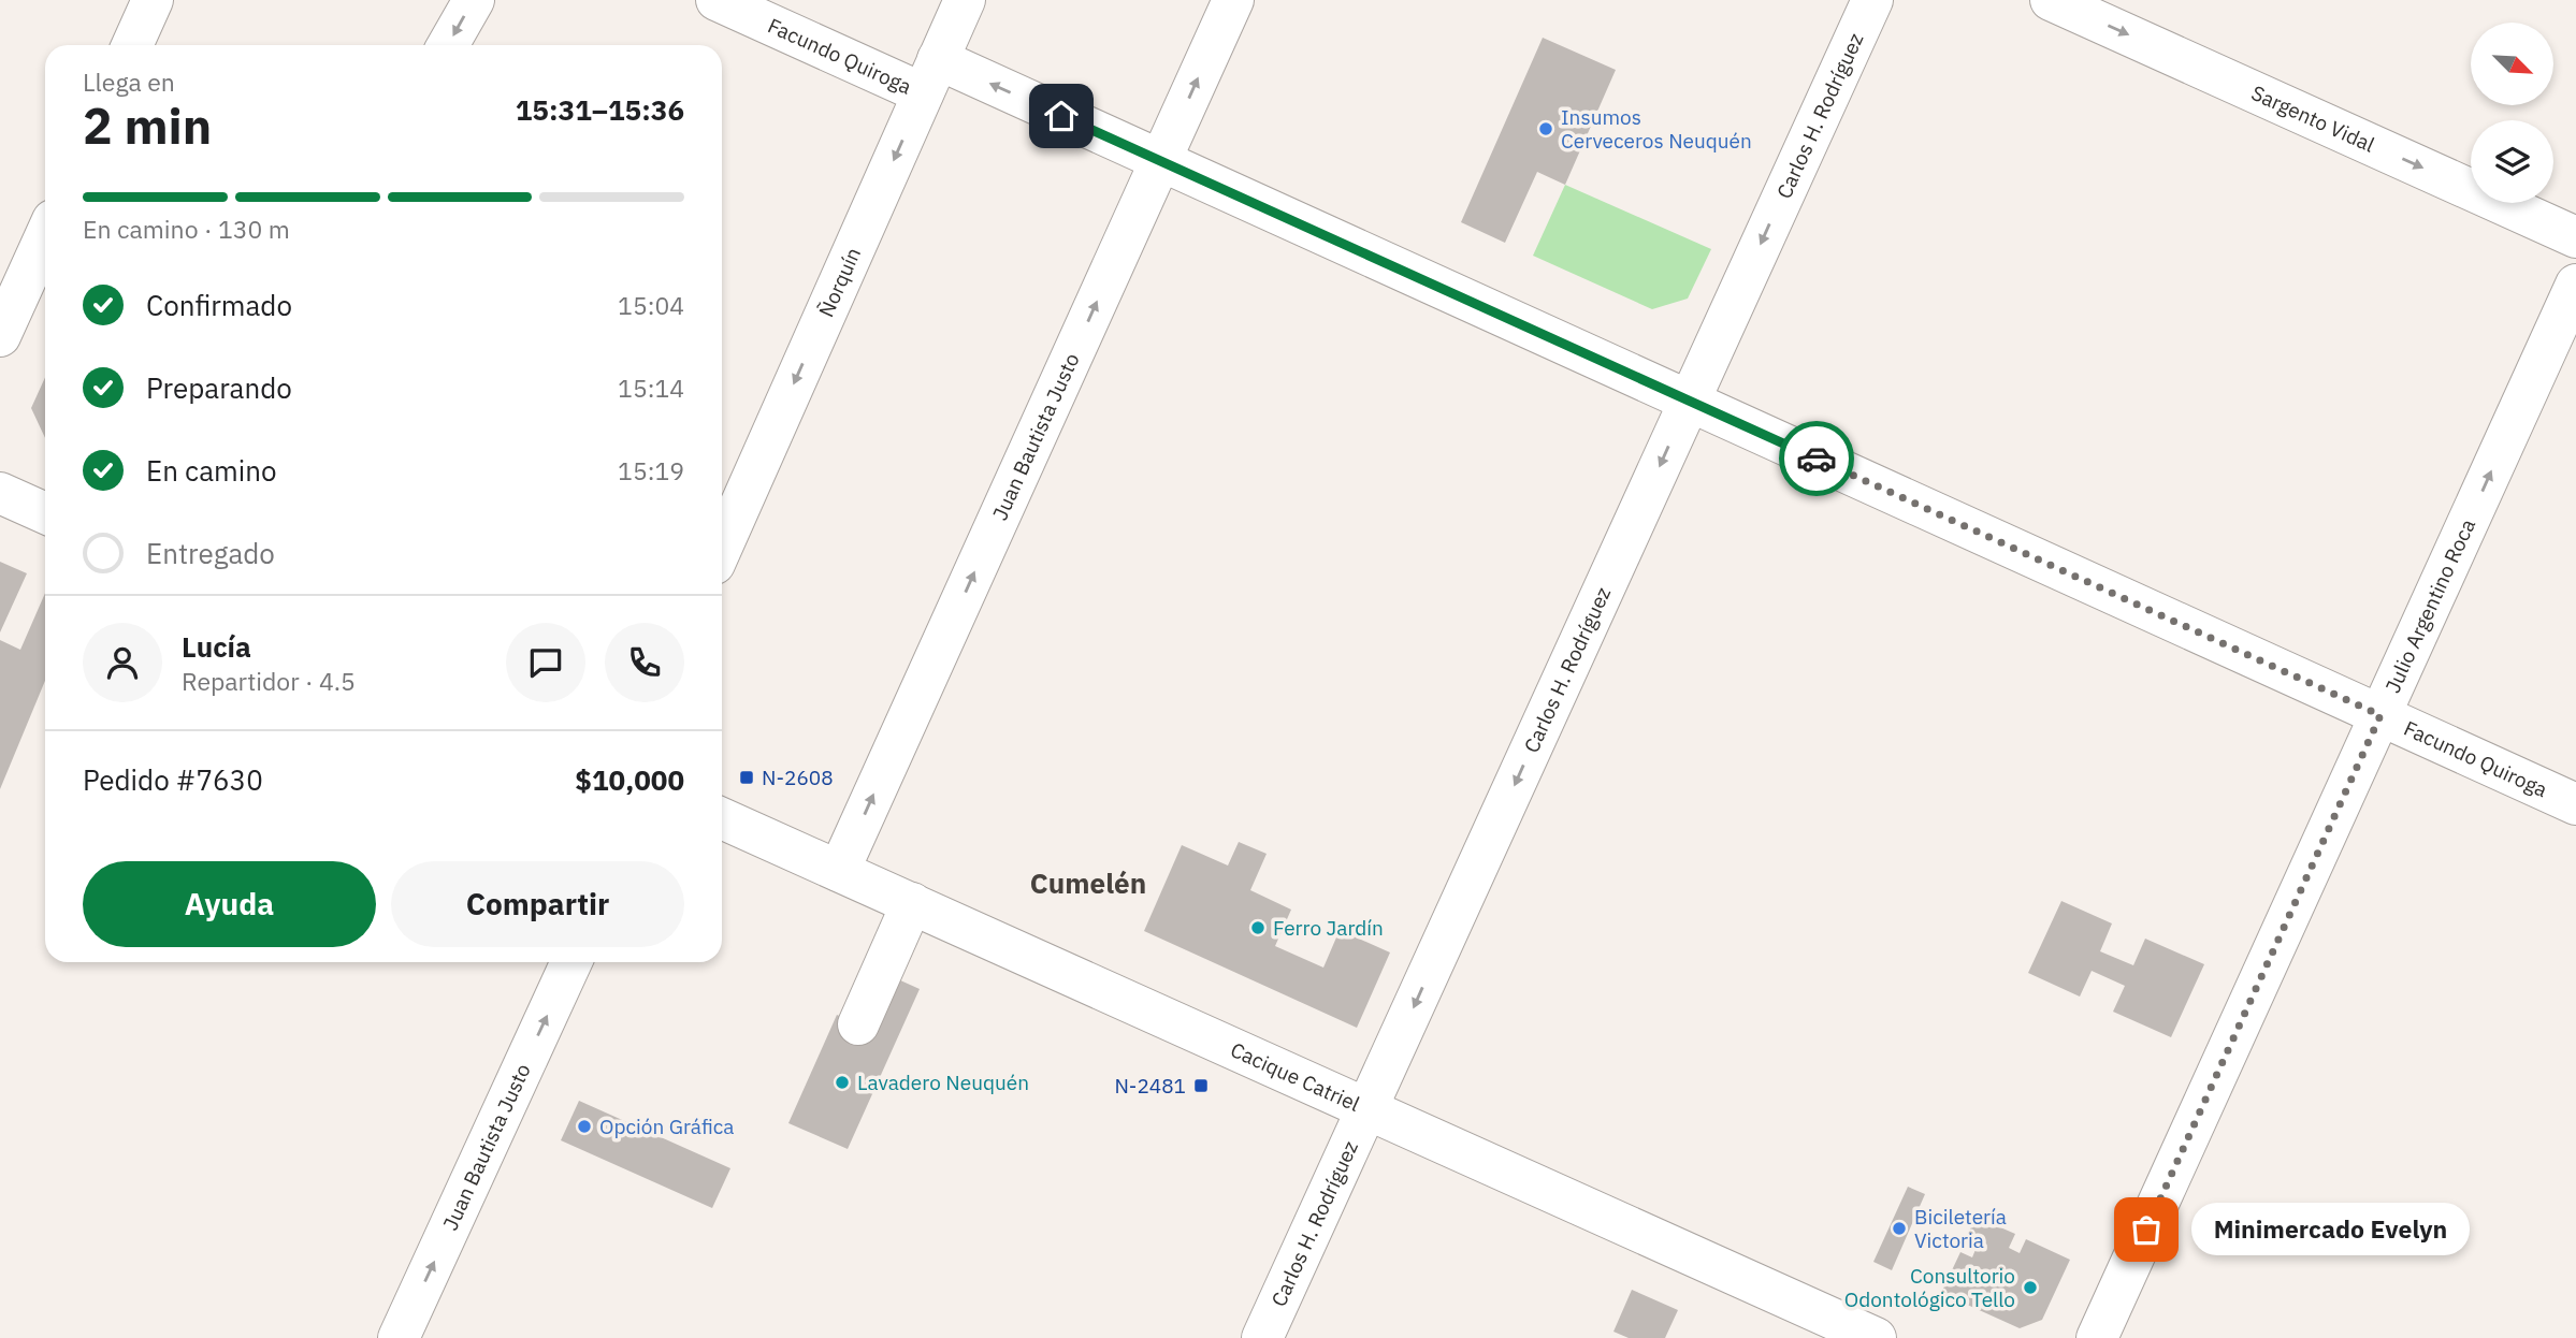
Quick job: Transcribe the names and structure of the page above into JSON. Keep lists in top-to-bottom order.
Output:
{
  "streets": {
    "street": [
      "Facundo Quiroga",
      "Carlos H. Rodríguez",
      "Sargento Vidal",
      "Ñorquín",
      "Juan Bautista Justo",
      "Julio Argentino Roca",
      "Cacique Catriel"
    ]
  },
  "crossings": [
    ["Facundo Quiroga", "Carlos H. Rodríguez"],
    ["Facundo Quiroga", "Ñorquín"],
    ["Facundo Quiroga", "Juan Bautista Justo"],
    ["Facundo Quiroga", "Julio Argentino Roca"],
    ["Carlos H. Rodríguez", "Cacique Catriel"],
    ["Juan Bautista Justo", "Cacique Catriel"]
  ],
  "one_way": [
    "Carlos H. Rodríguez",
    "Sargento Vidal",
    "Ñorquín",
    "Juan Bautista Justo",
    "Julio Argentino Roca"
  ],
  "districts": ["Cumelén"],
  "places": {
    "other": [
      "Insumos Cerveceros Neuquén",
      "Ferro Jardín",
      "Lavadero Neuquén",
      "Opción Gráfica",
      "Biciletería Victoria",
      "Minimercado Evelyn",
      "Consultorio Odontológico Tello"
    ],
    "transit": ["N-2608", "N-2481"]
  },
  "north": "bottom right",
  "page": {
    "heading": ["2 min", "Llega en", "15:31–15:36"],
    "panel": [
      "Lucía",
      "Repartidor · 4.5",
      "Pedido #7630",
      "$10,000"
    ],
    "bar": "En camino · 130 m",
    "list": [
      ["Confirmado", "15:04"],
      ["Preparando", "15:14"],
      ["En camino", "15:19"],
      "Entregado"
    ],
    "buttons": ["Ayuda", "Compartir"],
    "bubble": "Minimercado Evelyn"
  }
}
